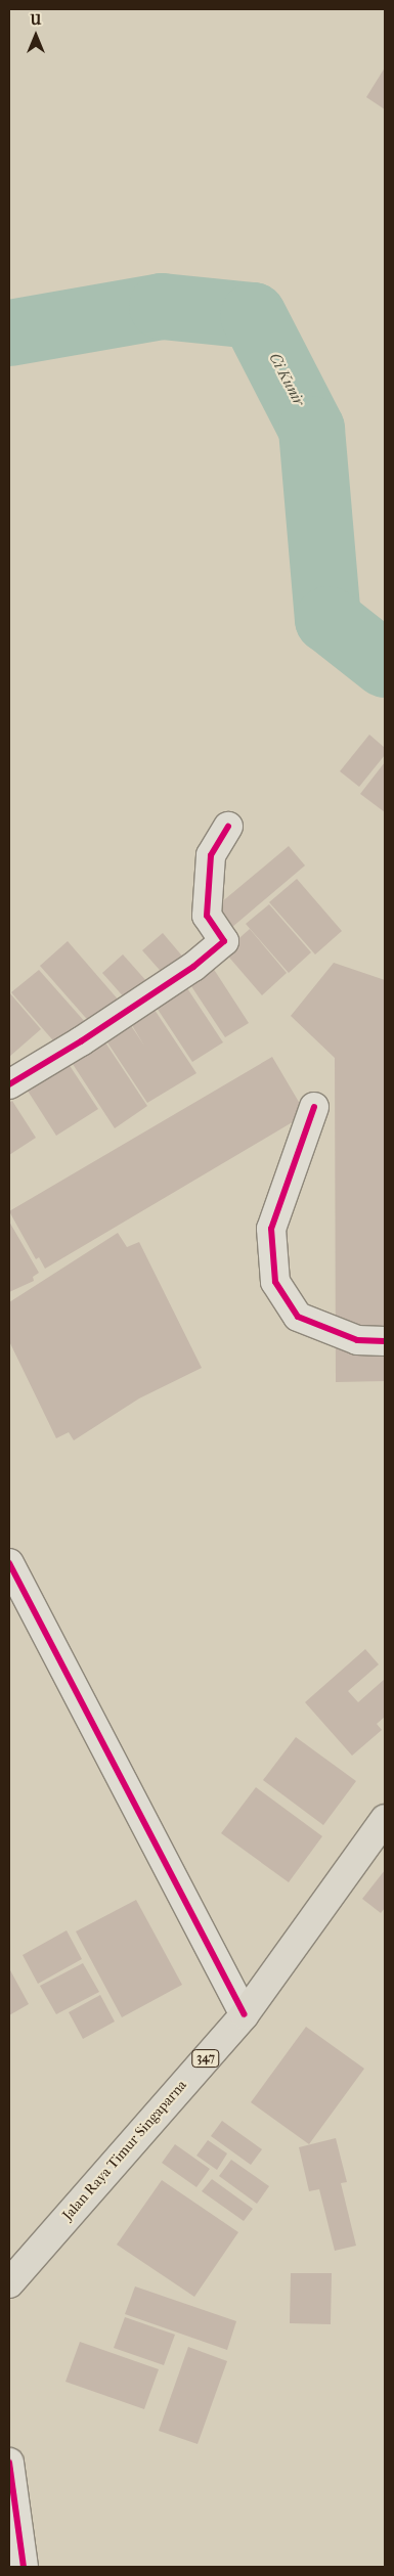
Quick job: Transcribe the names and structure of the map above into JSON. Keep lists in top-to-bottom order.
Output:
{
  "streets": {
    "main road": ["347", "Jalan Raya Timur Singaparna"]
  },
  "water": ["Ci Kunir"],
  "north": "top"
}
